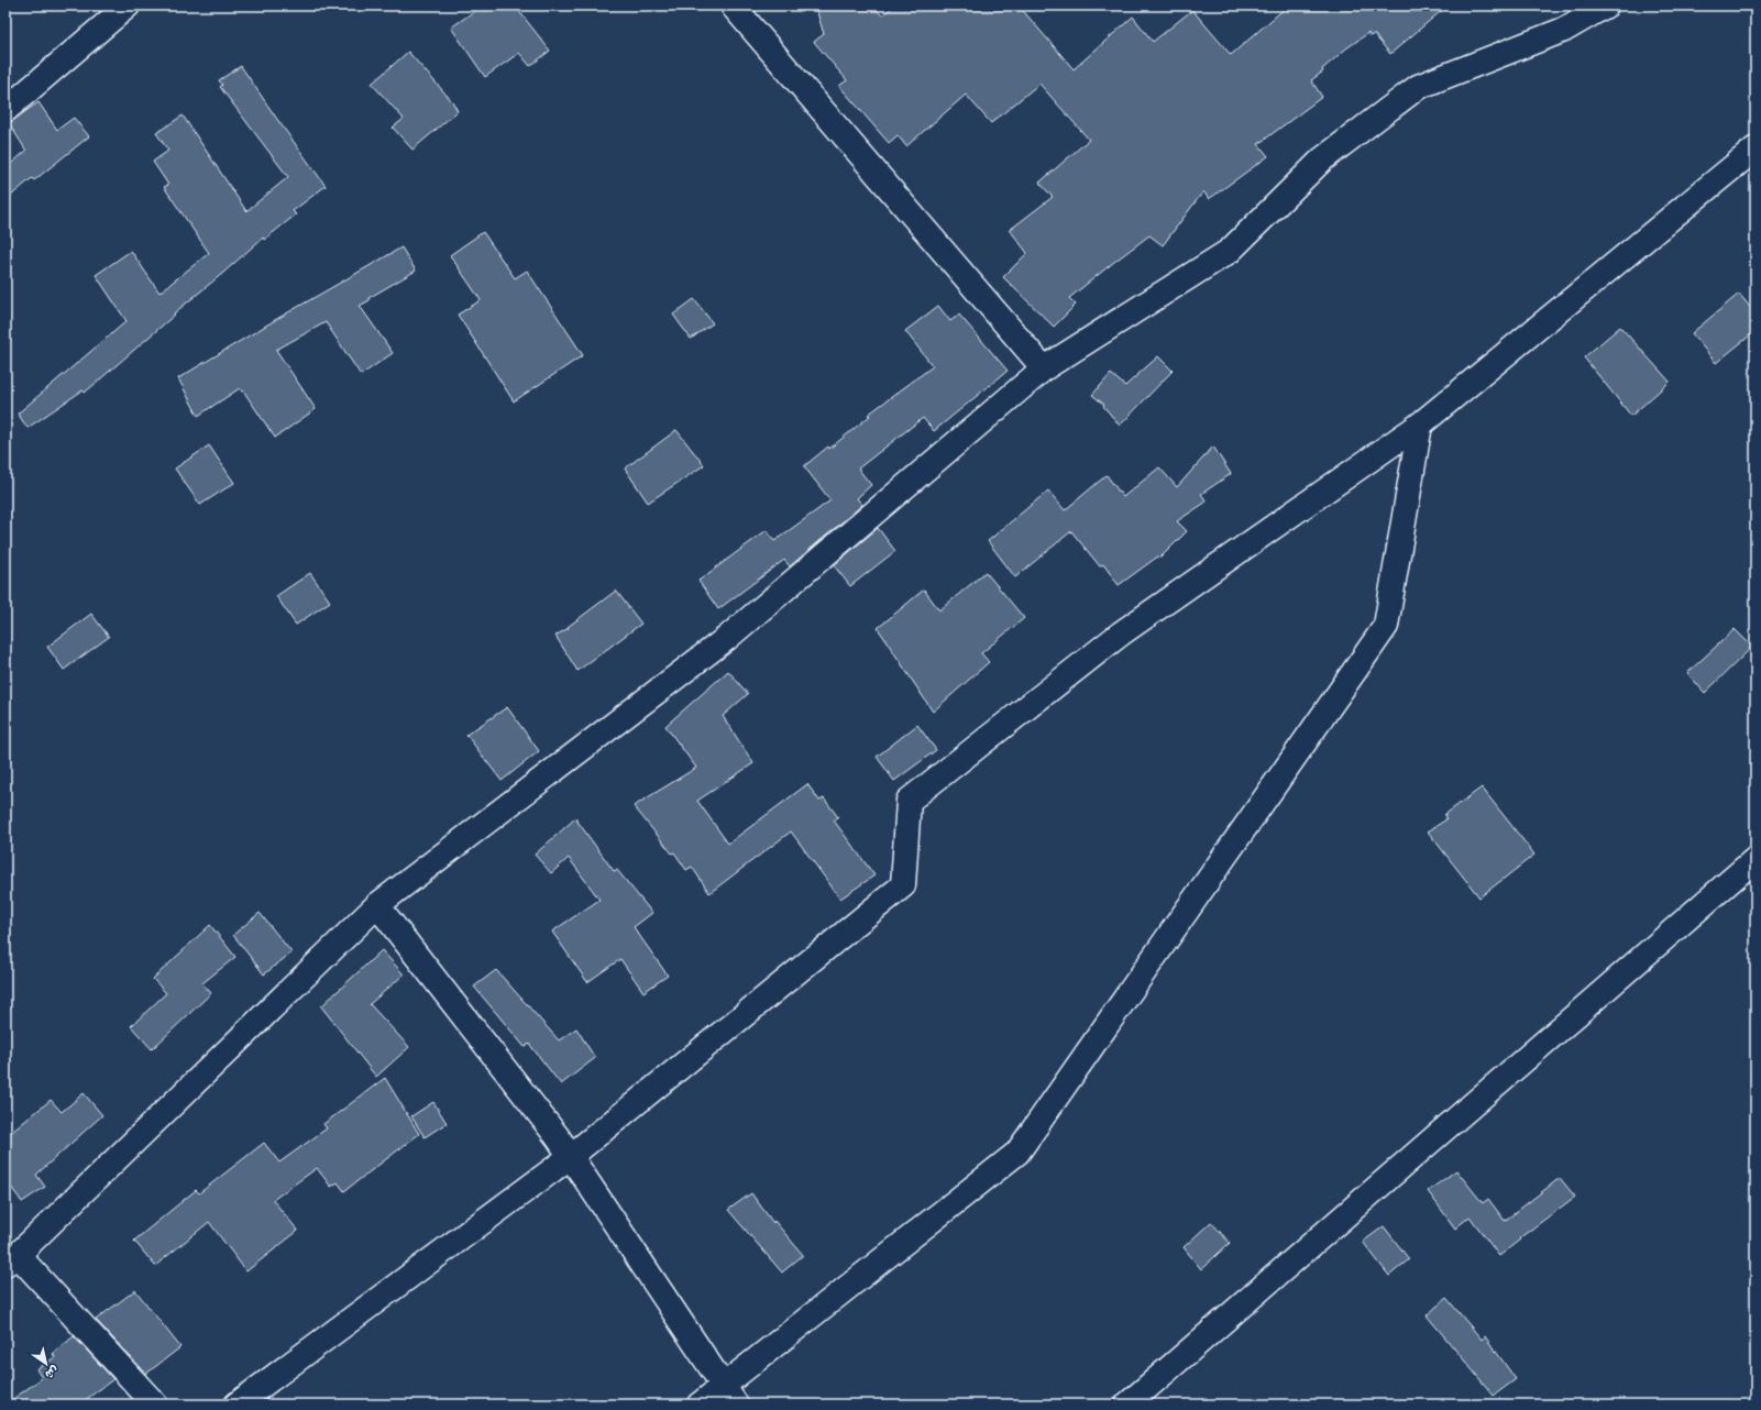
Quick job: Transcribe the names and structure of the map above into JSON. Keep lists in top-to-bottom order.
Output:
{
  "north": "bottom right"
}
